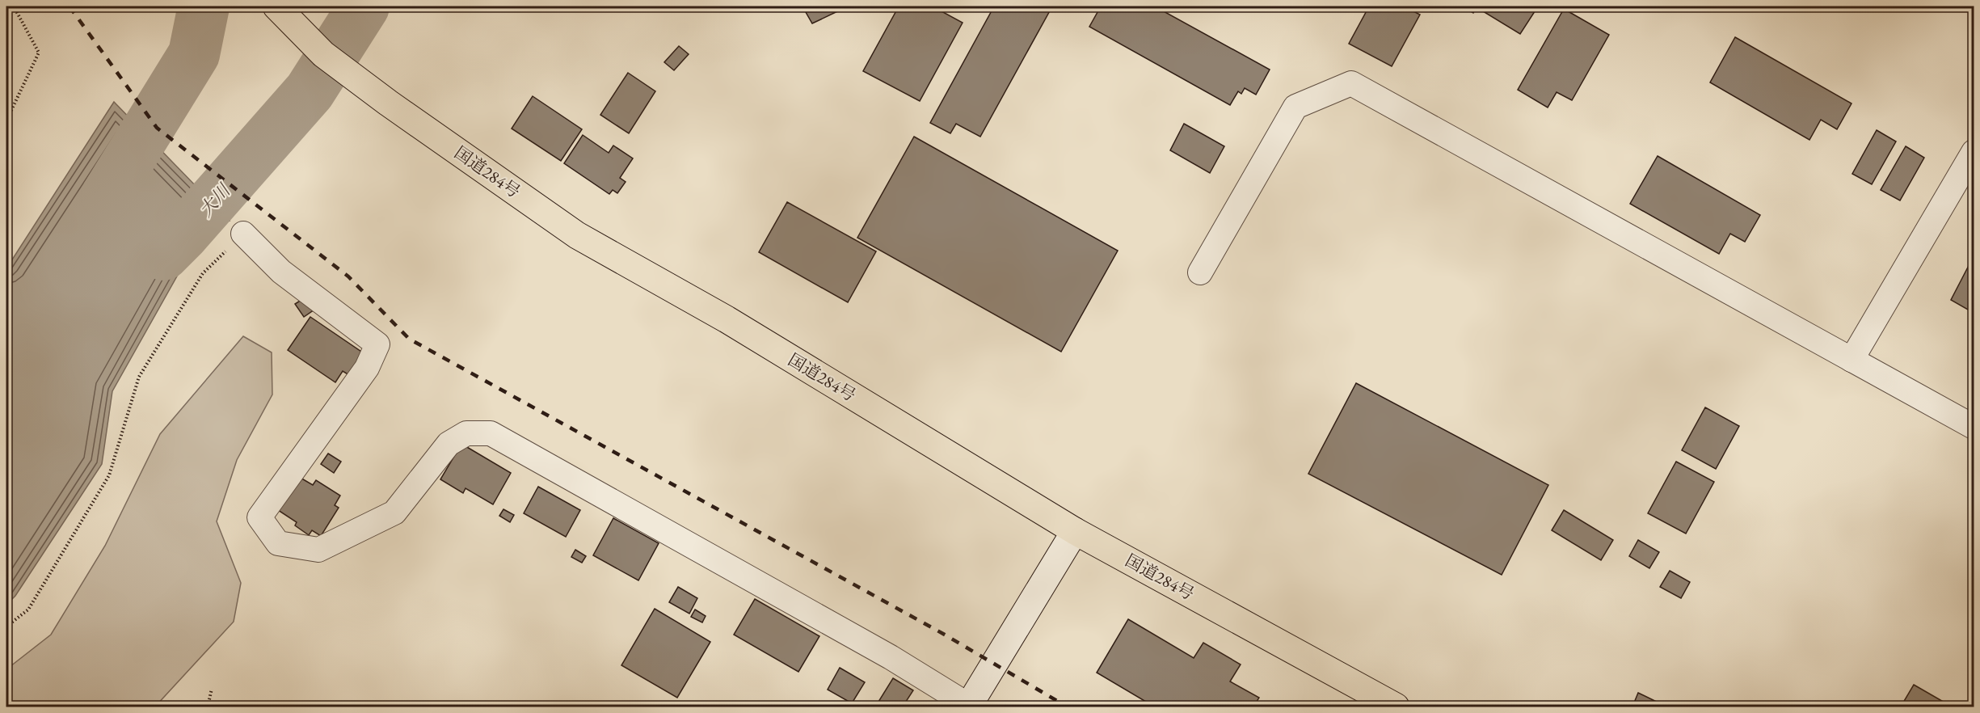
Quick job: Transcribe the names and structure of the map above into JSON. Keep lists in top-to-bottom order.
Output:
{
  "streets": {
    "highway": ["国道284号"]
  },
  "water": ["大川"]
}
